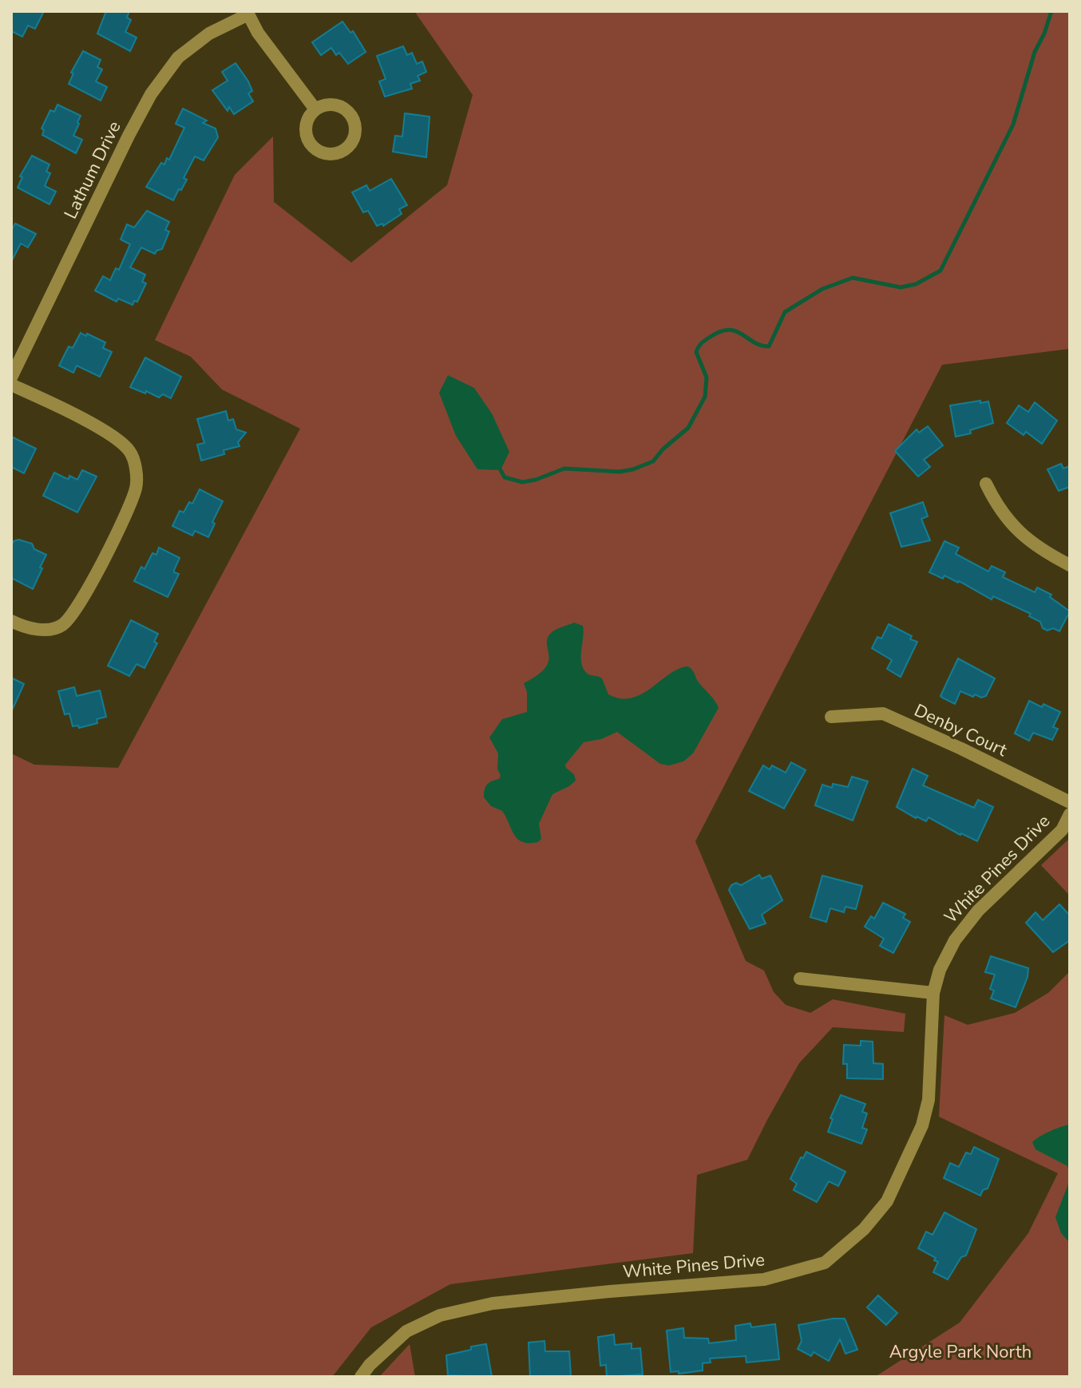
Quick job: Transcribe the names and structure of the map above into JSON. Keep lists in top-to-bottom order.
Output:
{
  "streets": {
    "street": ["Lathum Drive", "Denby Court", "White Pines Drive"]
  },
  "parks": ["Argyle Park North"]
}
